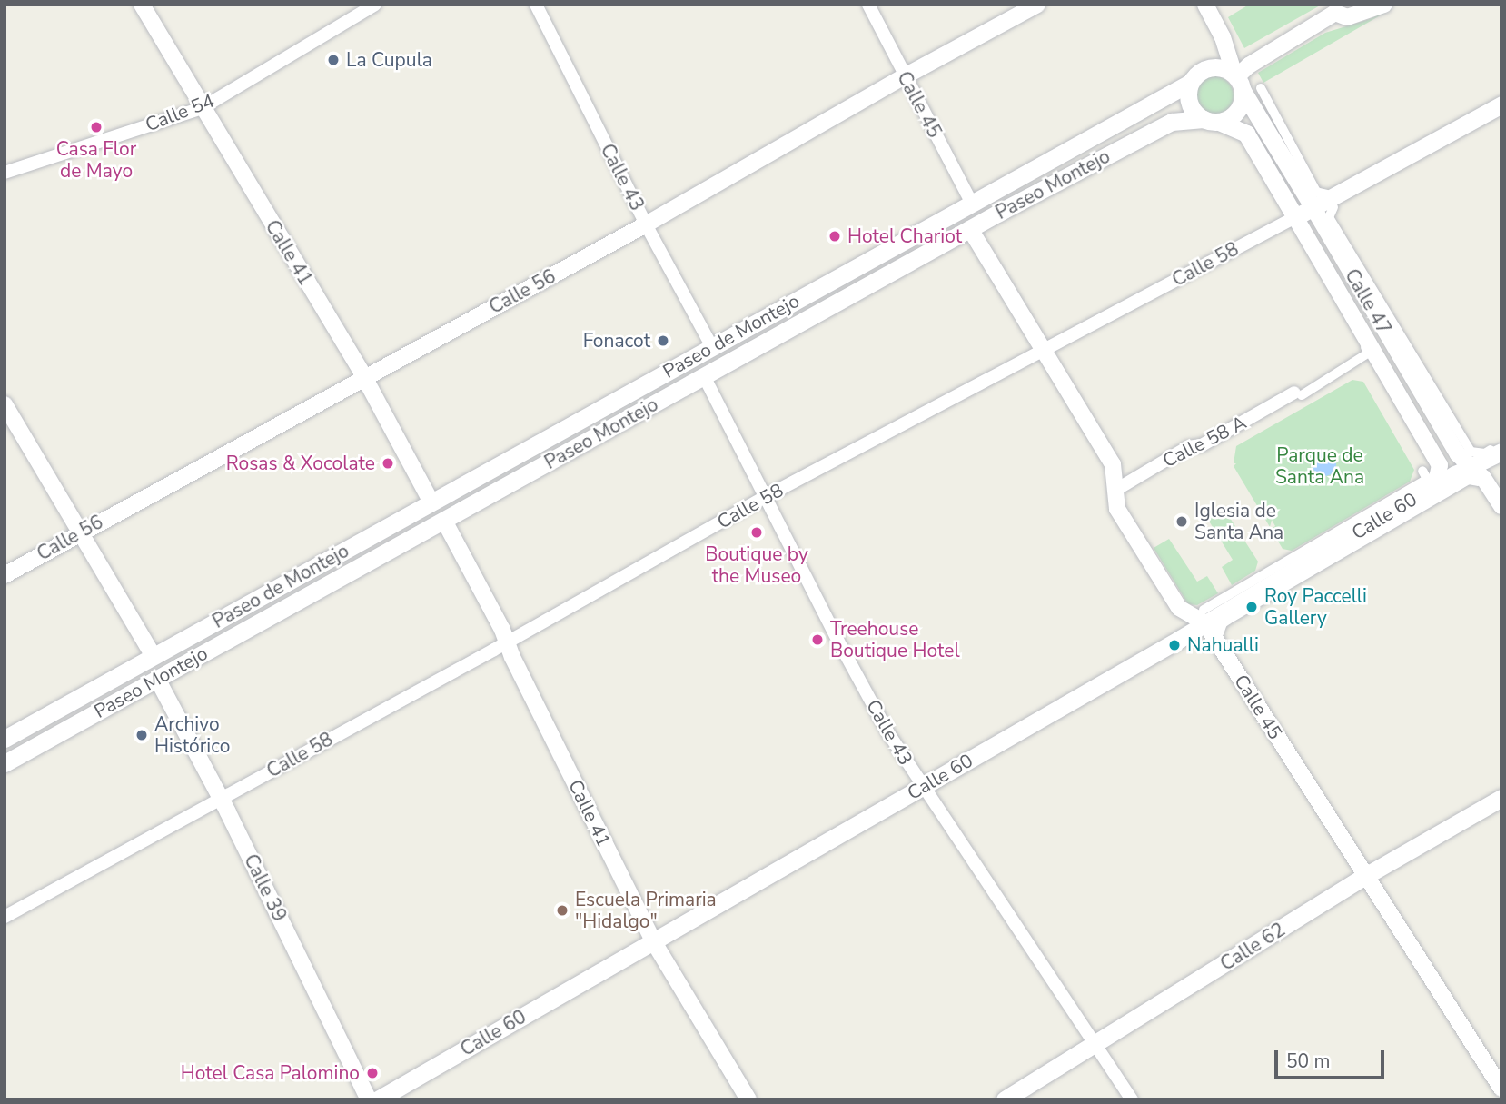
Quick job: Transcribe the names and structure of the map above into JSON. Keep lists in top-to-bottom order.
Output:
{
  "streets": {
    "main road": [
      "Paseo Montejo",
      "Calle 58",
      "Calle 47",
      "Paseo de Montejo",
      "Calle 60",
      "Calle 62"
    ],
    "street": [
      "Calle 45",
      "Calle 54",
      "Calle 43",
      "Calle 41",
      "Calle 56",
      "Calle 58 A",
      "Calle 39"
    ]
  },
  "crossings": [
    ["Calle 45", "Paseo Montejo"],
    ["Calle 45", "Calle 58"],
    ["Calle 45", "Calle 56"],
    ["Calle 45", "Paseo de Montejo"],
    ["Calle 45", "Calle 58 A"],
    ["Calle 45", "Calle 60"],
    ["Calle 45", "Calle 62"],
    ["Calle 54", "Calle 41"],
    ["Calle 43", "Paseo Montejo"],
    ["Calle 43", "Calle 58"],
    ["Calle 43", "Calle 56"],
    ["Calle 43", "Paseo de Montejo"],
    ["Calle 43", "Calle 60"],
    ["Calle 43", "Calle 62"],
    ["Paseo Montejo", "Calle 41"],
    ["Paseo Montejo", "Calle 47"],
    ["Paseo Montejo", "Paseo de Montejo"],
    ["Paseo Montejo", "Calle 39"],
    ["Calle 41", "Calle 58"],
    ["Calle 41", "Calle 56"],
    ["Calle 41", "Paseo de Montejo"],
    ["Calle 41", "Calle 60"],
    ["Calle 58", "Calle 47"],
    ["Calle 58", "Calle 39"],
    ["Calle 47", "Paseo de Montejo"],
    ["Calle 47", "Calle 60"]
  ],
  "parks": ["Parque de Santa Ana"],
  "places": [
    "La Cupula",
    "Casa Flor de Mayo",
    "Hotel Chariot",
    "Fonacot",
    "Rosas & Xocolate",
    "Iglesia de Santa Ana",
    "Boutique by the Museo",
    "Roy Paccelli Gallery",
    "Treehouse Boutique Hotel",
    "Nahualli",
    "Archivo Histórico",
    "Escuela Primaria \"Hidalgo\"",
    "Hotel Casa Palomino"
  ],
  "scale_bar": "50 m"
}
